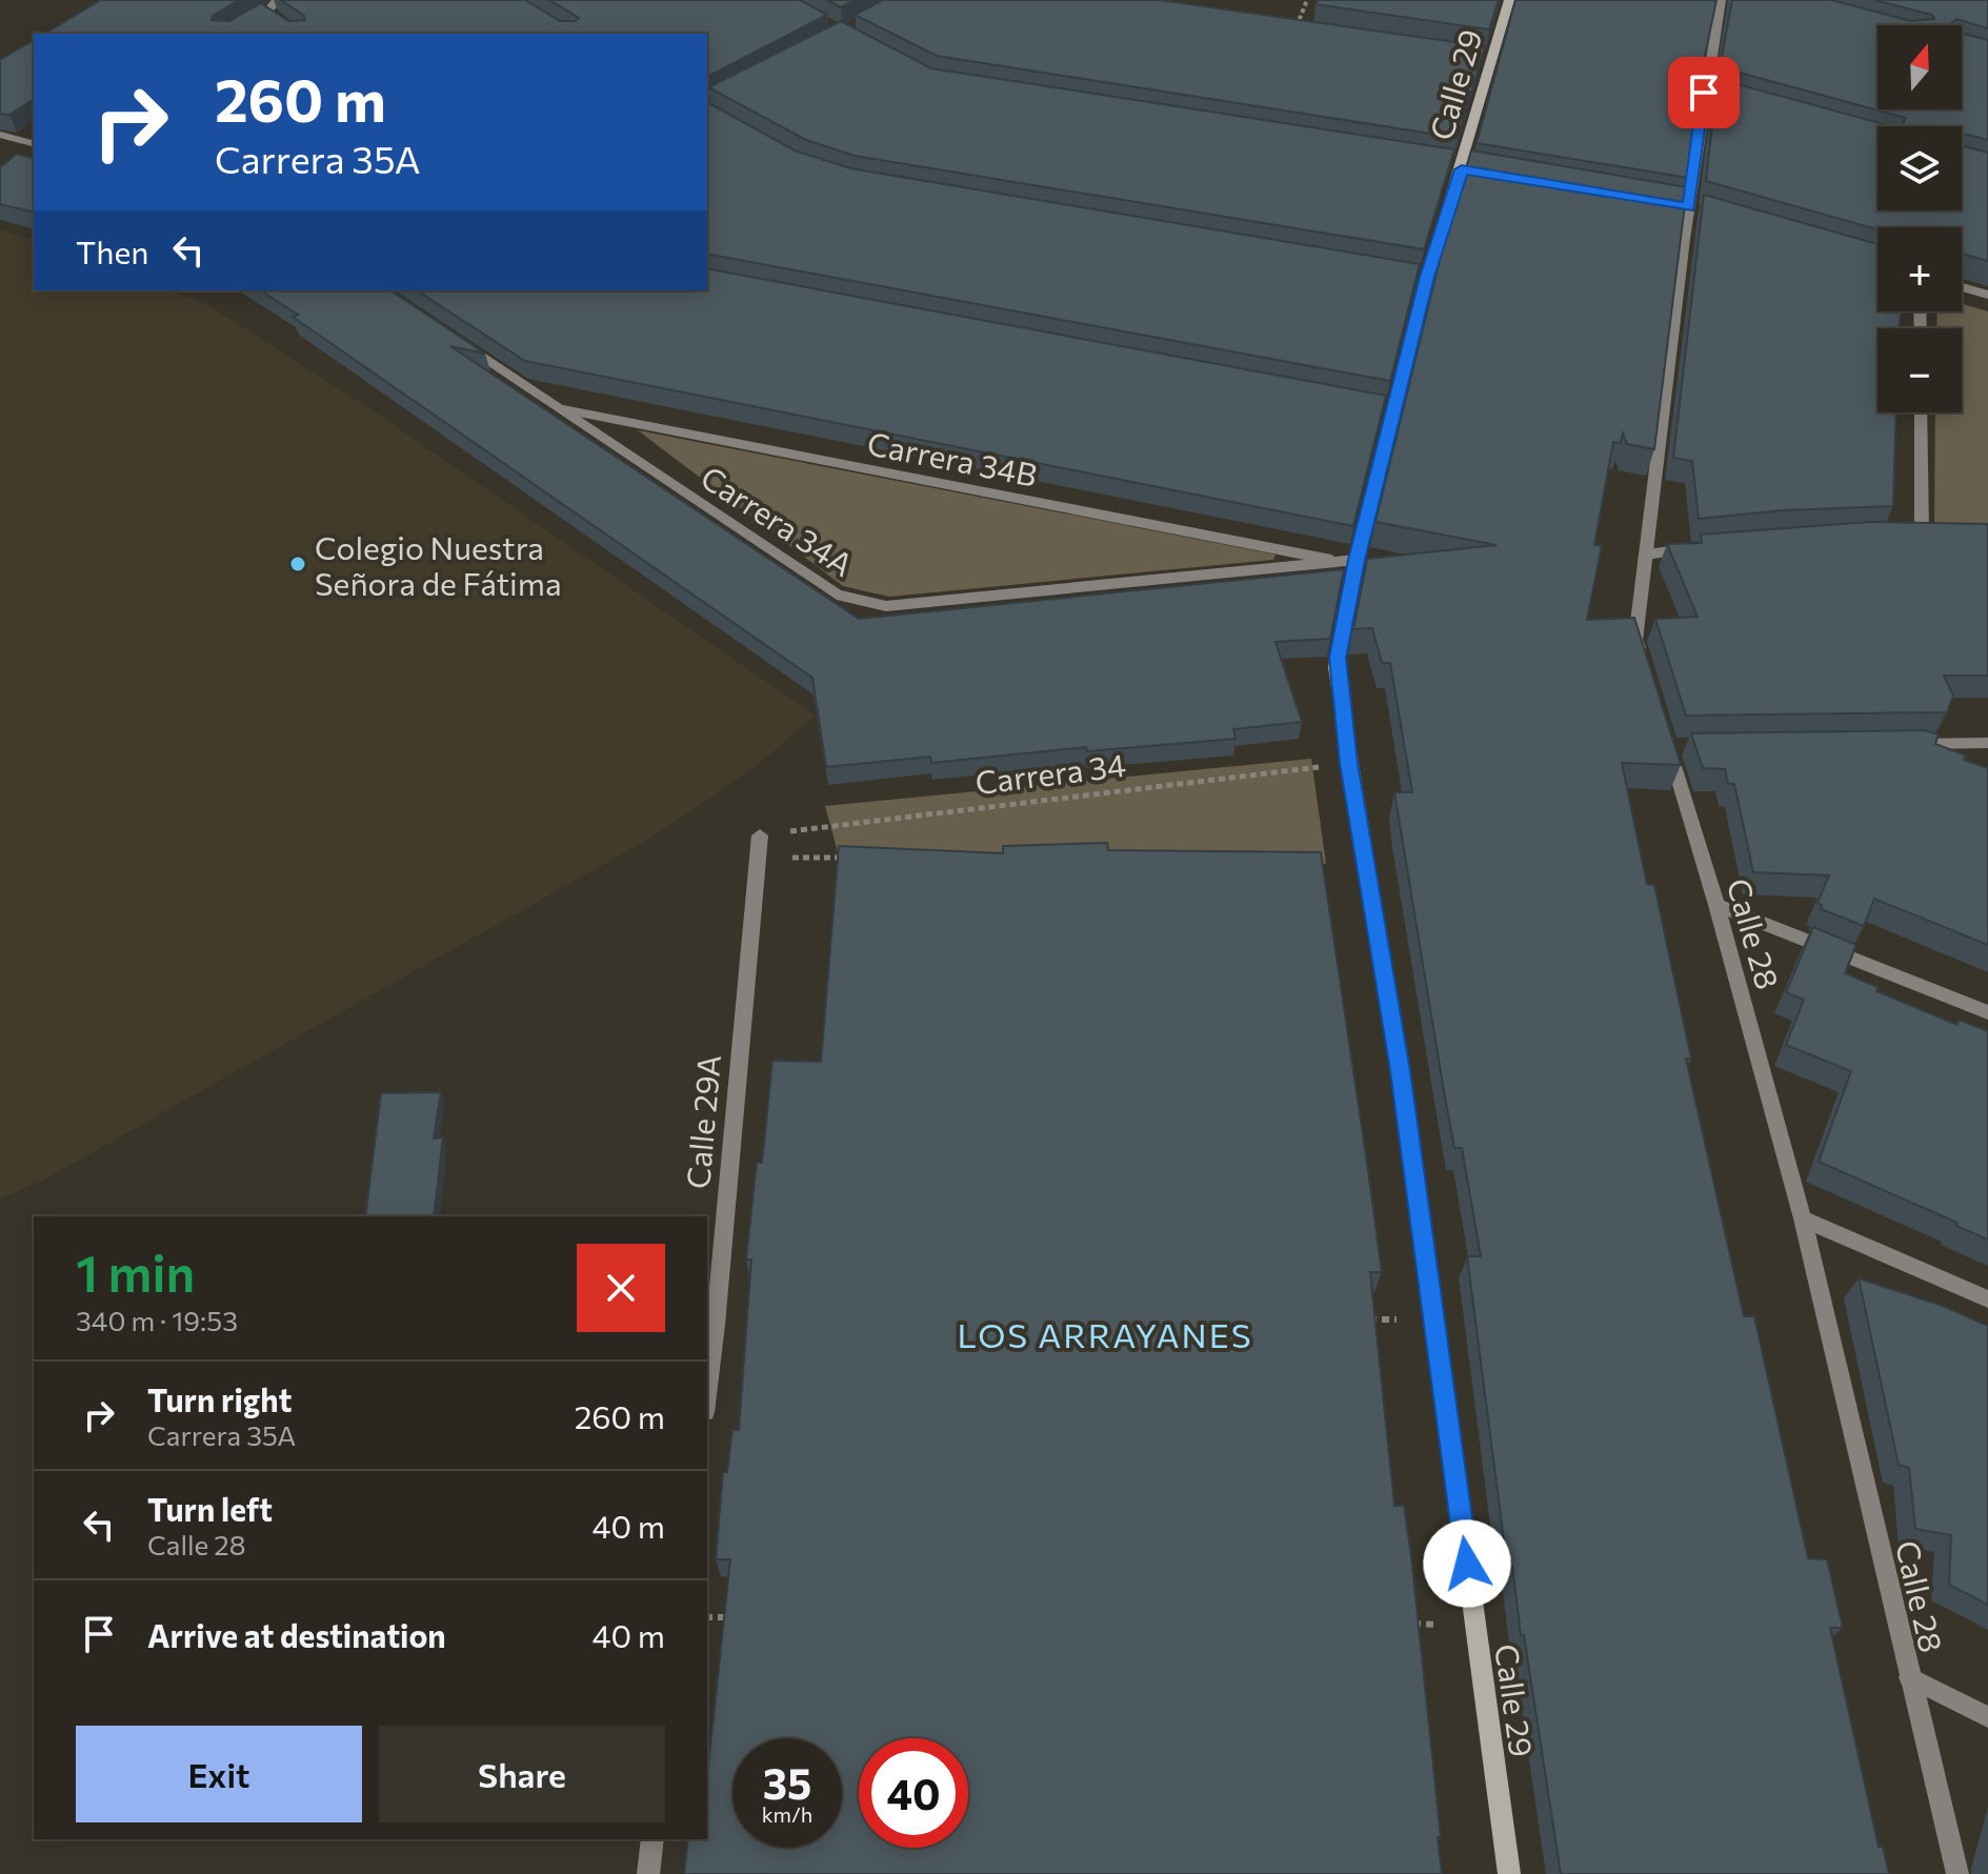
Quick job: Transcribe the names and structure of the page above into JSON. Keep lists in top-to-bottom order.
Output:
{
  "streets": {
    "street": [
      "Calle 29",
      "Carrera 34B",
      "Carrera 34A",
      "Calle 28",
      "Calle 29A"
    ],
    "path": ["Carrera 34"]
  },
  "crossings": [
    ["Calle 29", "Carrera 34A"],
    ["Calle 29", "Carrera 34"],
    ["Carrera 34B", "Carrera 34A"],
    ["Carrera 34", "Calle 29A"]
  ],
  "districts": ["LOS ARRAYANES"],
  "places": ["Colegio Nuestra Señora de Fátima"],
  "north": "top",
  "page": {
    "map_buttons": ["+", "−"],
    "turn": ["260 m", "Carrera 35A"],
    "then": "Then",
    "heading": ["1 min", "340 m · 19:53"],
    "list": [
      {
        "name": "Turn right",
        "note": "Carrera 35A",
        "value": "260 m"
      },
      {
        "name": "Turn left",
        "note": "Calle 28",
        "value": "40 m"
      },
      {
        "name": "Arrive at destination",
        "value": "40 m"
      }
    ],
    "buttons": ["Exit", "Share"],
    "speed": "35 km/h",
    "limit": "40"
  }
}
